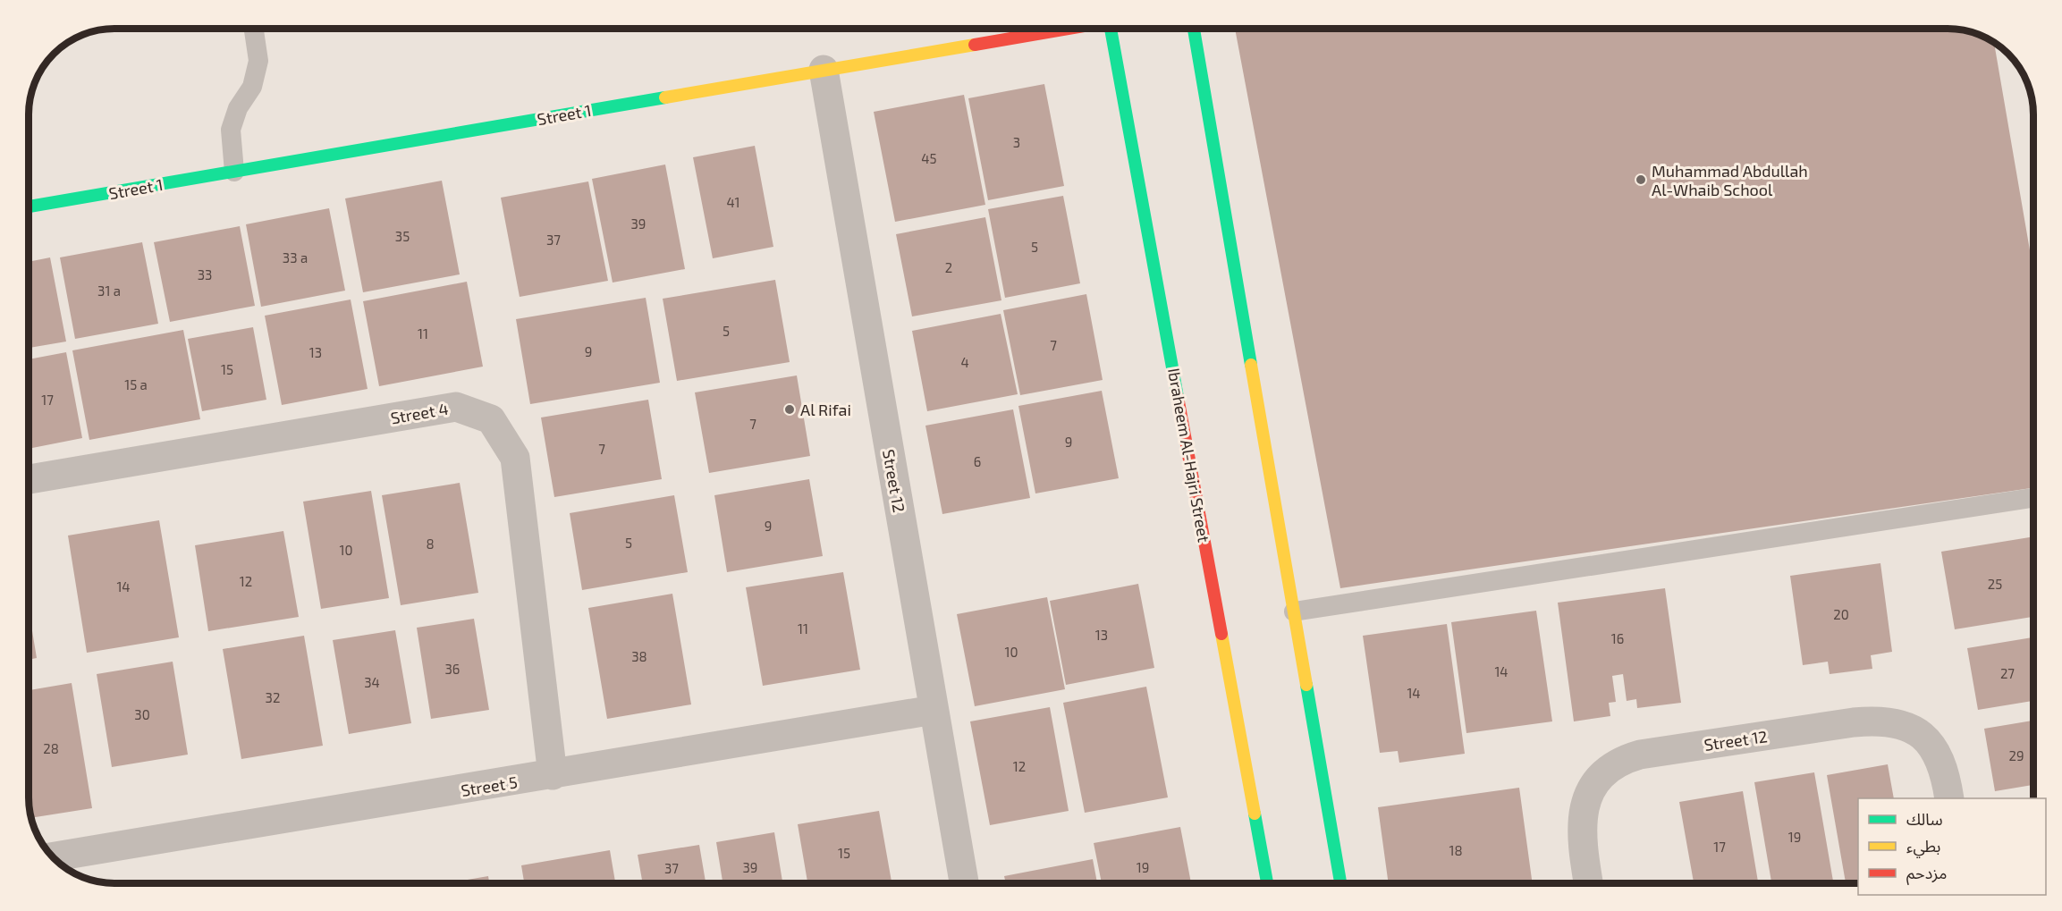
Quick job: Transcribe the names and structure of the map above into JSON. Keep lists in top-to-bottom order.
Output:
{
  "streets": {
    "main road": ["Street 1", "Ibraheem Al-Hajri Street"],
    "street": ["Street 4", "Street 12", "Street 5"]
  },
  "crossings": [
    ["Street 1", "Street 12"],
    ["Street 4", "Street 5"],
    ["Street 12", "Street 5"]
  ],
  "places": ["Muhammad Abdullah Al-Whaib School", "Al Rifai"],
  "house_numbers": [
    "3",
    "45",
    "41",
    "39",
    "35",
    "37",
    "5",
    "33 a",
    "2",
    "33",
    "31 a",
    "5",
    "11",
    "7",
    "9",
    "13",
    "4",
    "15",
    "15 a",
    "17",
    "7",
    "9",
    "7",
    "6",
    "9",
    "5",
    "8",
    "10",
    "12",
    "25",
    "14",
    "20",
    "11",
    "13",
    "16",
    "10",
    "38",
    "36",
    "14",
    "27",
    "34",
    "14",
    "32",
    "30",
    "28",
    "29",
    "12",
    "19",
    "17",
    "18",
    "15",
    "39",
    "19",
    "37"
  ],
  "legend": ["سالك", "بطيء", "مزدحم"]
}
